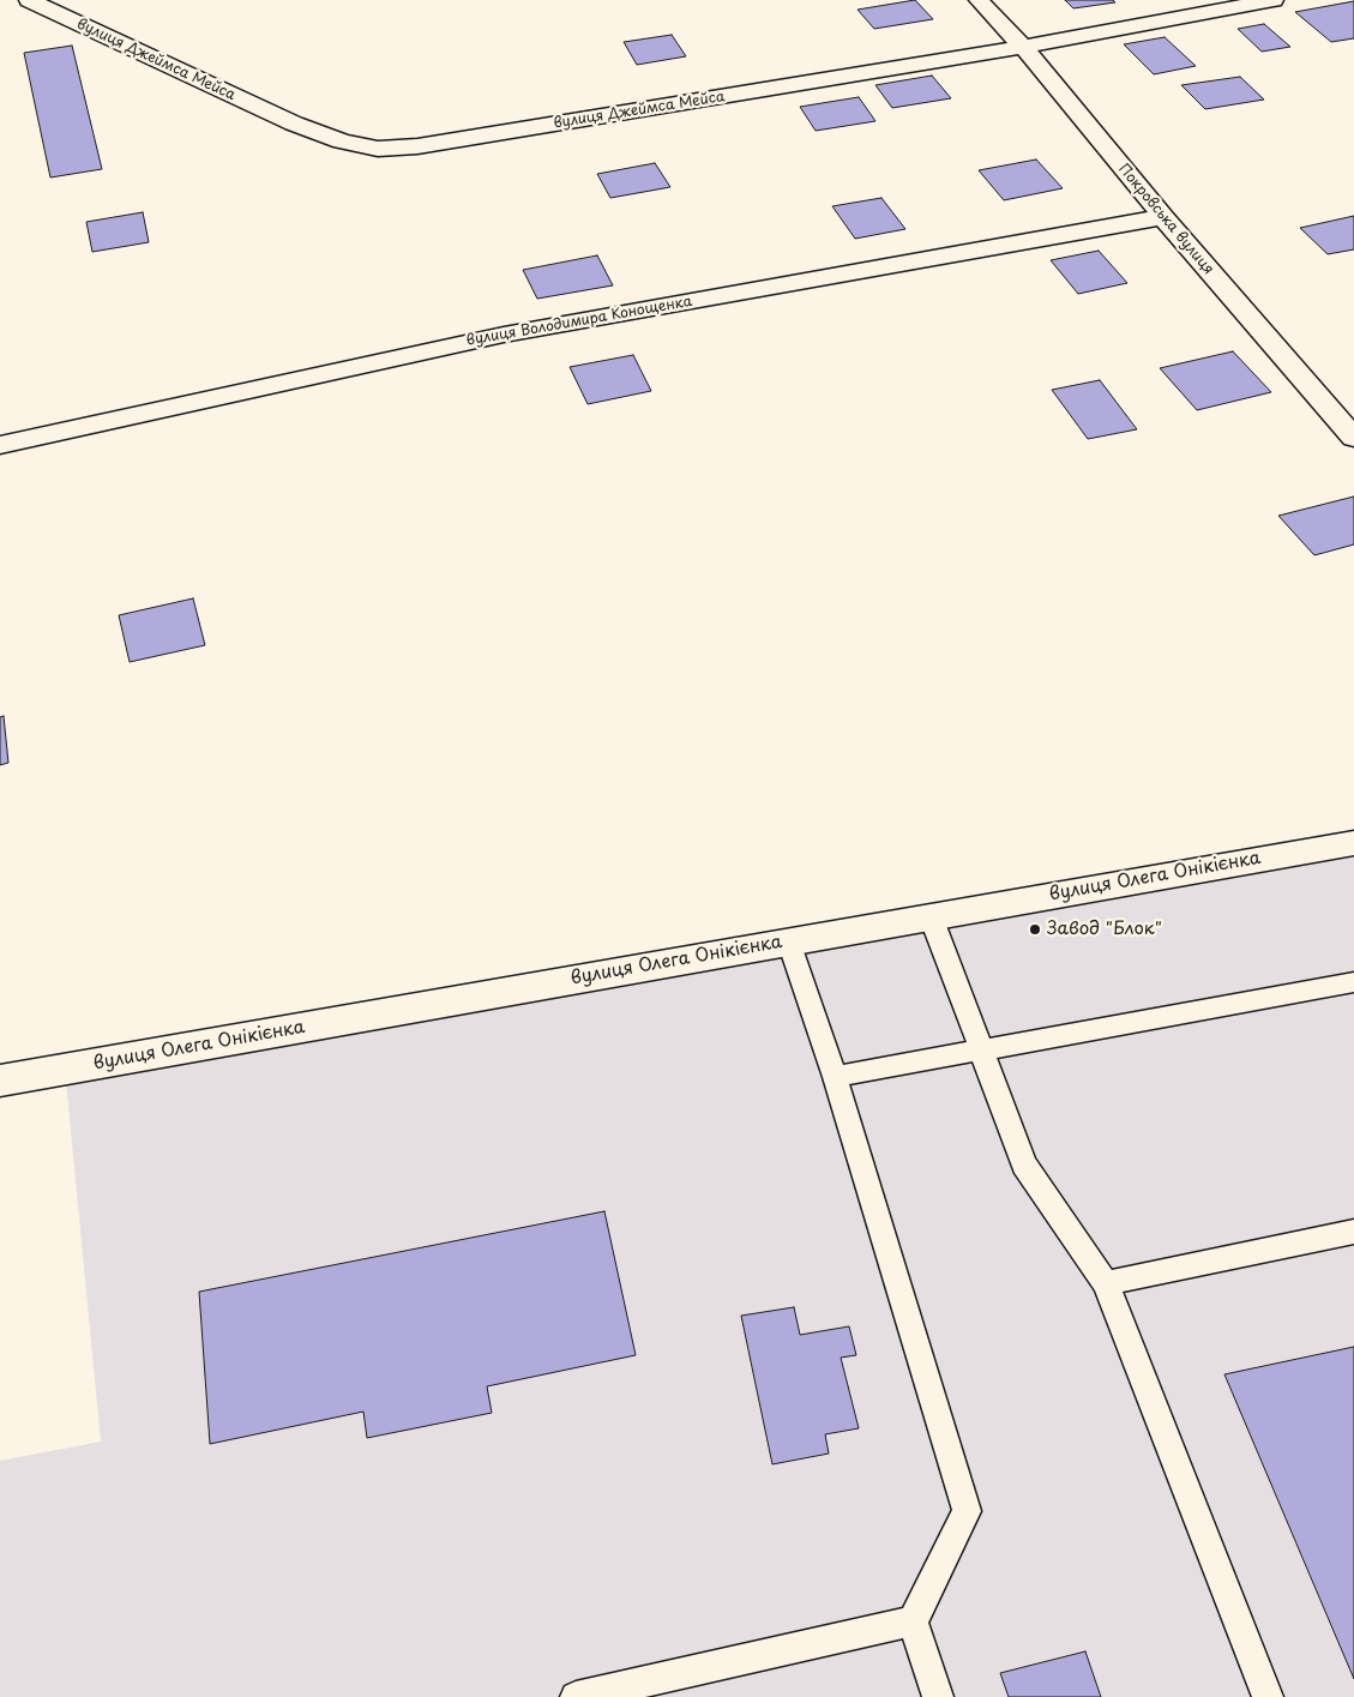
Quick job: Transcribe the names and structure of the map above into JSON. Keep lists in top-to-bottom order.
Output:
{
  "streets": {
    "street": [
      "вулиця Джеймса Мейса",
      "Покровська вулиця",
      "вулиця Володимира Конощенка",
      "вулиця Олега Онікієнка"
    ]
  },
  "crossings": [
    ["вулиця Джеймса Мейса", "Покровська вулиця"],
    ["Покровська вулиця", "вулиця Володимира Конощенка"]
  ],
  "places": ["Завод \"Блок\""]
}
